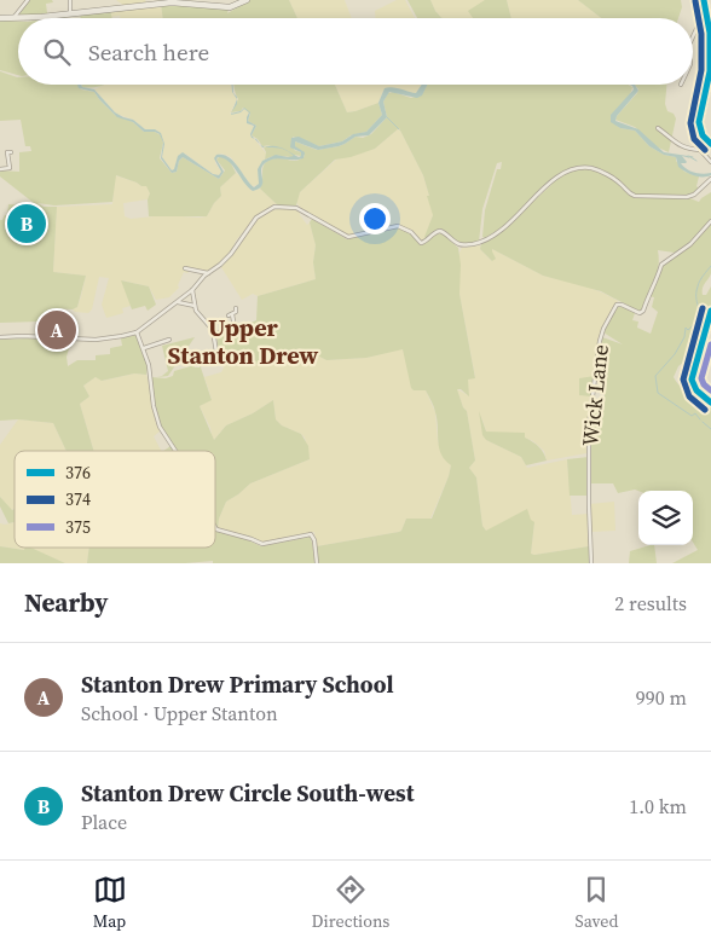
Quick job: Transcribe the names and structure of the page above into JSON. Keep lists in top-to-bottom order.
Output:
{
  "streets": {
    "street": ["Wick Lane"]
  },
  "districts": ["Upper Stanton Drew"],
  "lines": ["transit line 376", "transit line 374", "transit line 375"],
  "legend": ["376", "374", "375"],
  "page": {
    "search": "Search here",
    "pins": ["B", "A"],
    "heading": ["Nearby", "2 results"],
    "list": [
      {
        "mark": "A",
        "name": "Stanton Drew Primary School",
        "note": "School · Upper Stanton",
        "value": "990 m"
      },
      {
        "mark": "B",
        "name": "Stanton Drew Circle South-west",
        "note": "Place",
        "value": "1.0 km"
      }
    ],
    "nav": ["Map", "Directions", "Saved"]
  }
}
